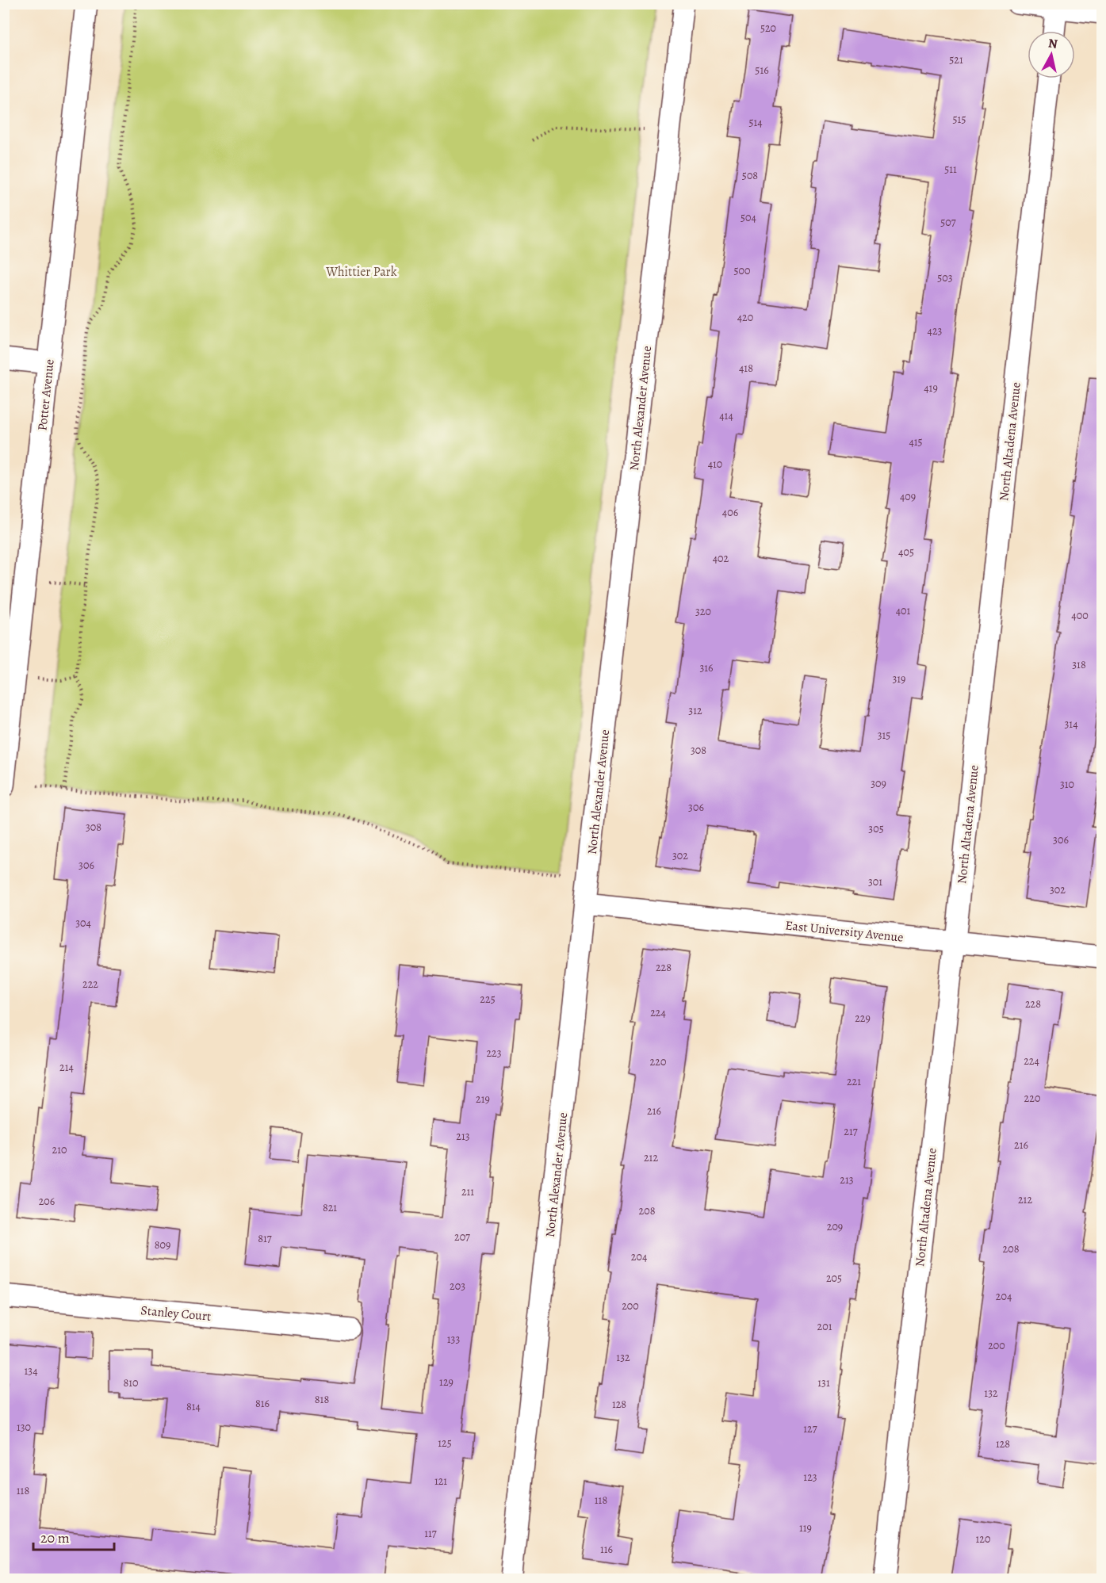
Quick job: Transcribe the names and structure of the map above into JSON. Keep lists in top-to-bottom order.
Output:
{
  "streets": {
    "street": [
      "Potter Avenue",
      "North Alexander Avenue",
      "North Altadena Avenue",
      "East University Avenue",
      "Stanley Court"
    ]
  },
  "crossings": [
    ["North Alexander Avenue", "East University Avenue"],
    ["North Altadena Avenue", "East University Avenue"]
  ],
  "parks": ["Whittier Park"],
  "house_numbers": [
    "520",
    "521",
    "516",
    "515",
    "514",
    "511",
    "508",
    "504",
    "507",
    "500",
    "503",
    "420",
    "423",
    "418",
    "419",
    "414",
    "415",
    "410",
    "409",
    "406",
    "405",
    "402",
    "401",
    "320",
    "400",
    "318",
    "316",
    "319",
    "312",
    "314",
    "315",
    "308",
    "309",
    "310",
    "306",
    "308",
    "305",
    "306",
    "302",
    "306",
    "301",
    "302",
    "304",
    "228",
    "222",
    "225",
    "228",
    "224",
    "229",
    "223",
    "224",
    "220",
    "214",
    "221",
    "220",
    "219",
    "216",
    "217",
    "213",
    "216",
    "210",
    "212",
    "213",
    "211",
    "212",
    "206",
    "821",
    "208",
    "209",
    "207",
    "817",
    "809",
    "208",
    "204",
    "205",
    "203",
    "204",
    "200",
    "201",
    "133",
    "200",
    "132",
    "134",
    "129",
    "810",
    "131",
    "132",
    "818",
    "816",
    "128",
    "814",
    "130",
    "127",
    "125",
    "128",
    "123",
    "121",
    "118",
    "118",
    "119",
    "117",
    "120",
    "116"
  ],
  "scale_bar": "20 m",
  "north": "top"
}
